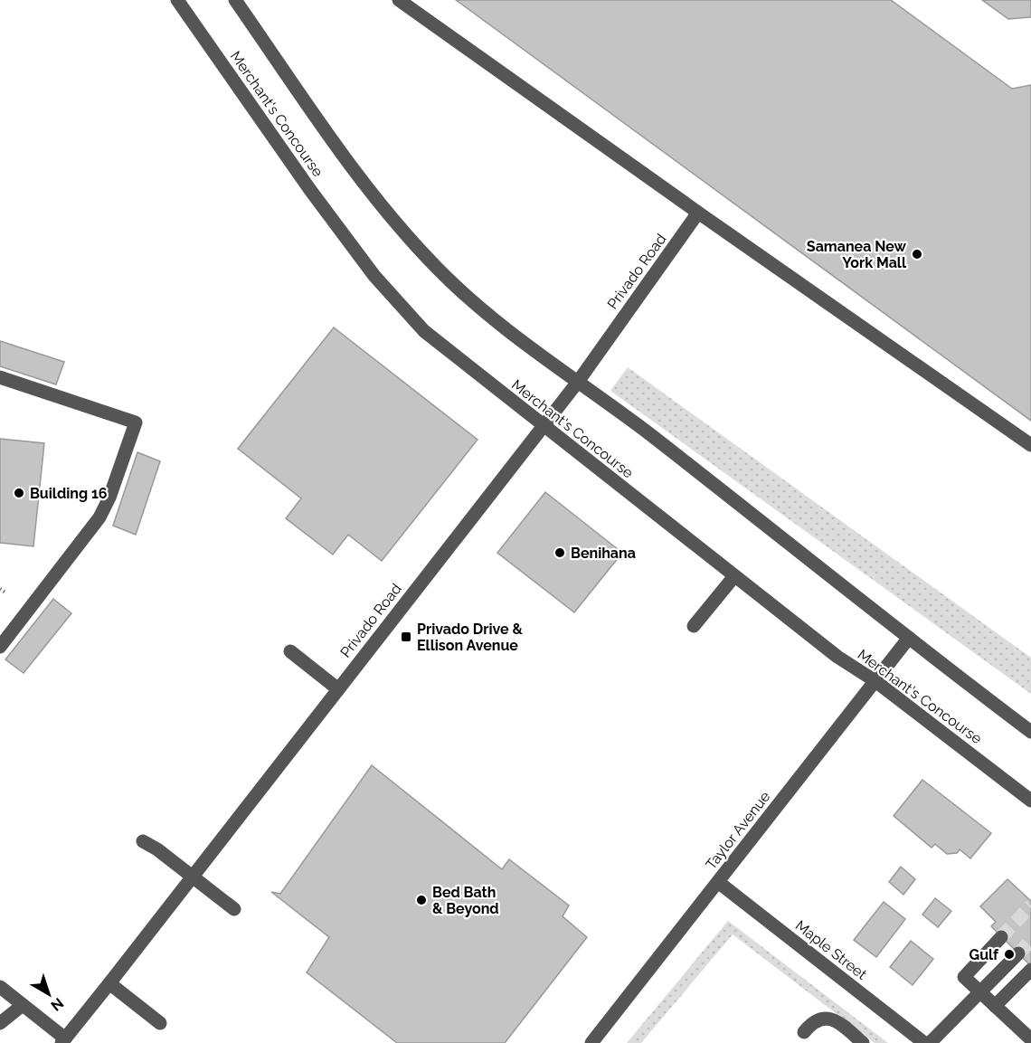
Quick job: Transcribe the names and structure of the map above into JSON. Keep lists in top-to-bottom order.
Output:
{
  "streets": {
    "street": [
      "Merchant's Concourse",
      "Privado Road",
      "Taylor Avenue",
      "Maple Street"
    ]
  },
  "crossings": [
    ["Merchant's Concourse", "Privado Road"],
    ["Merchant's Concourse", "Taylor Avenue"],
    ["Taylor Avenue", "Maple Street"]
  ],
  "places": {
    "other": [
      "Samanea New York Mall",
      "Building 16",
      "Benihana",
      "Bed Bath & Beyond",
      "Gulf"
    ],
    "transit": ["Privado Drive & Ellison Avenue"]
  },
  "north": "bottom right"
}
